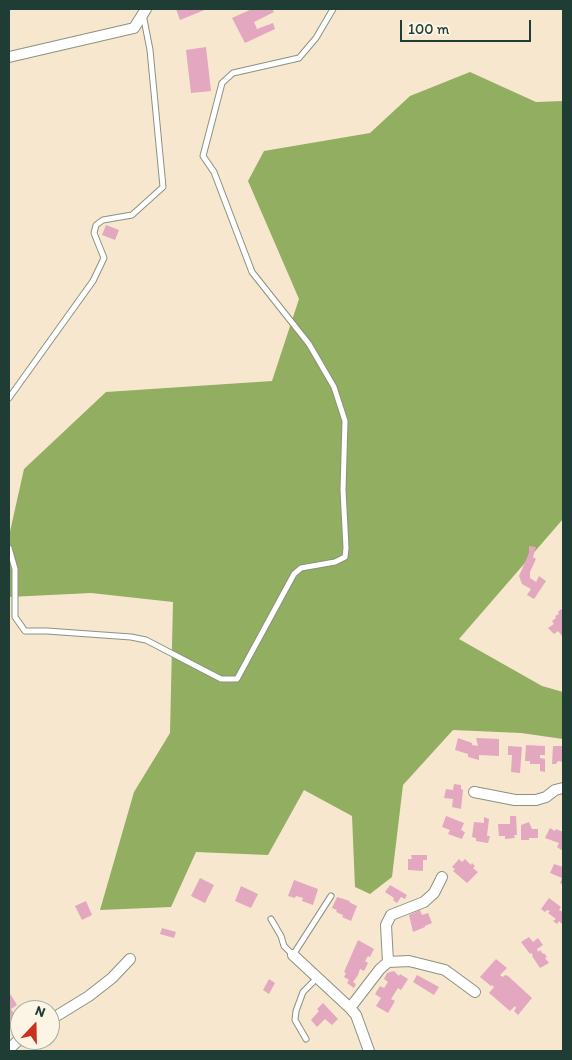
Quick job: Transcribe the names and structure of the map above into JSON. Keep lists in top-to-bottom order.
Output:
{
  "scale_bar": "100 m",
  "north": "top"
}
